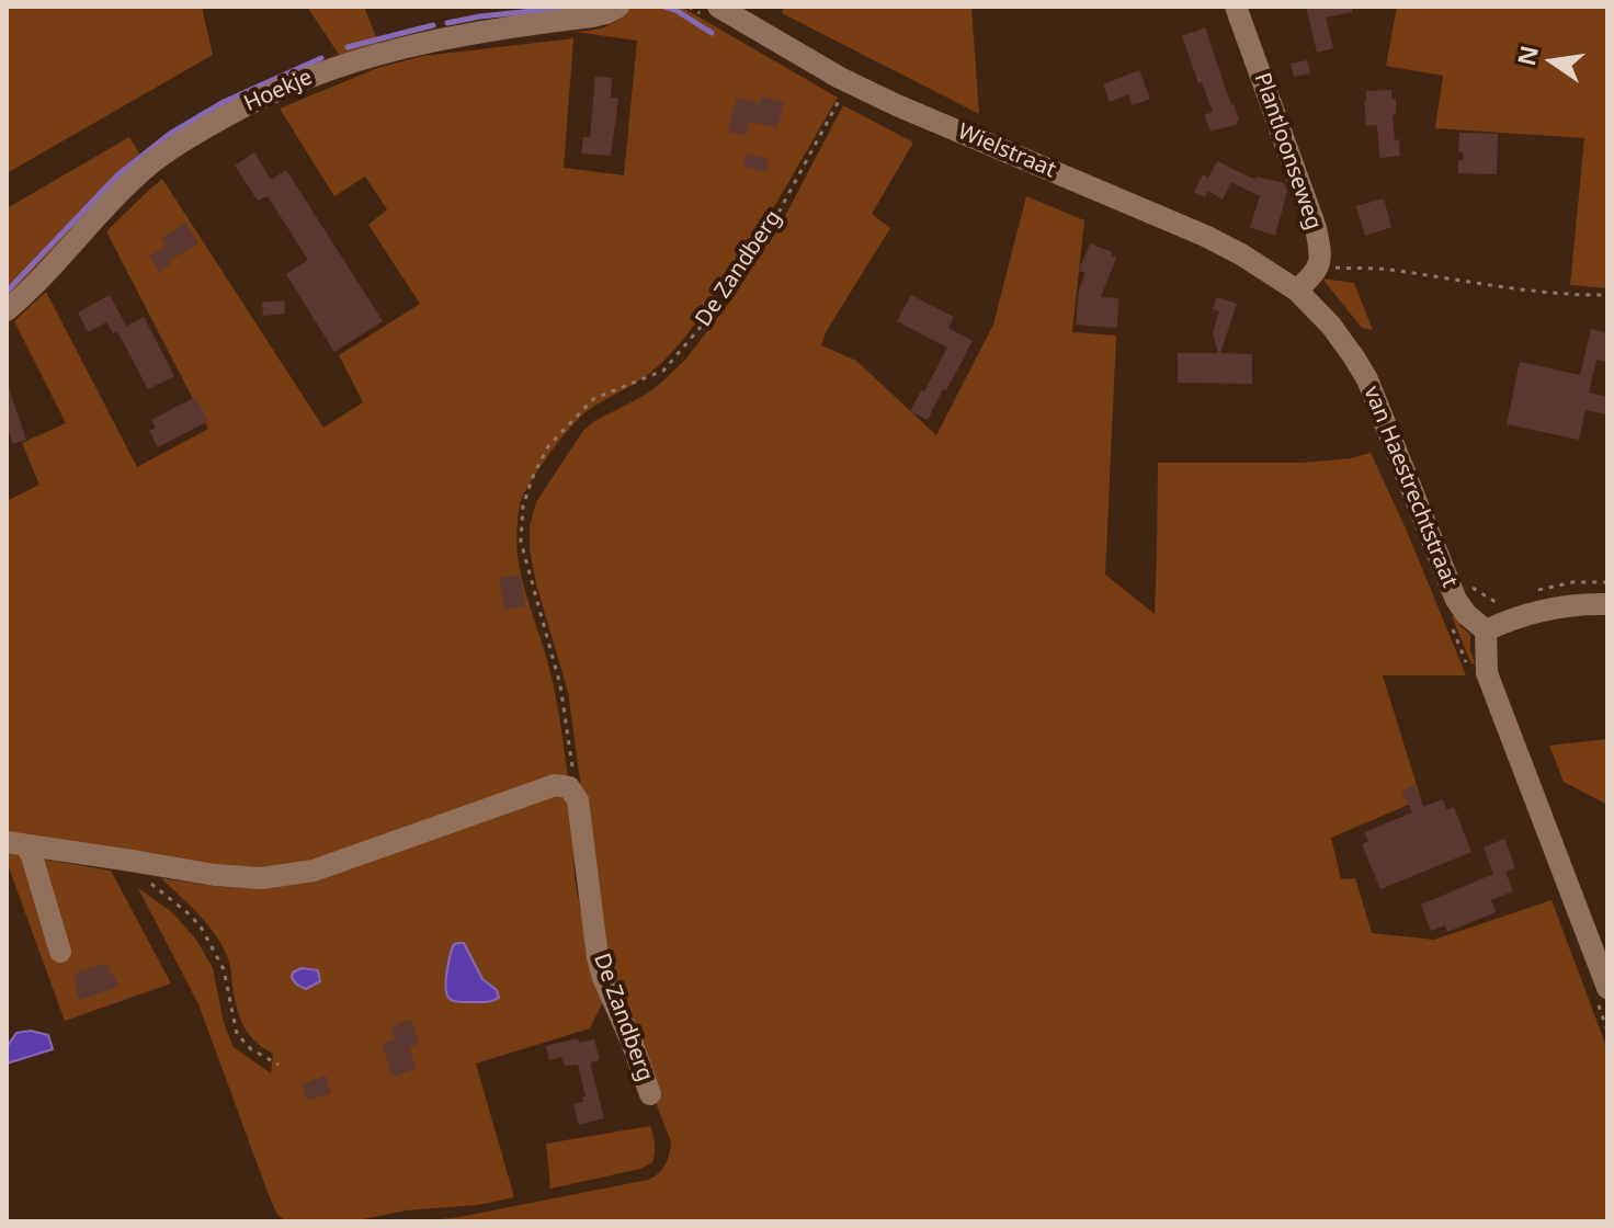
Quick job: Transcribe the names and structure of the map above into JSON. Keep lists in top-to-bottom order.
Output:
{
  "streets": {
    "street": [
      "Hoekje",
      "Wielstraat",
      "Plantloonseweg",
      "De Zandberg",
      "van Haestrechtstraat"
    ]
  },
  "crossings": [
    ["Wielstraat", "van Haestrechtstraat"]
  ],
  "north": "left"
}
